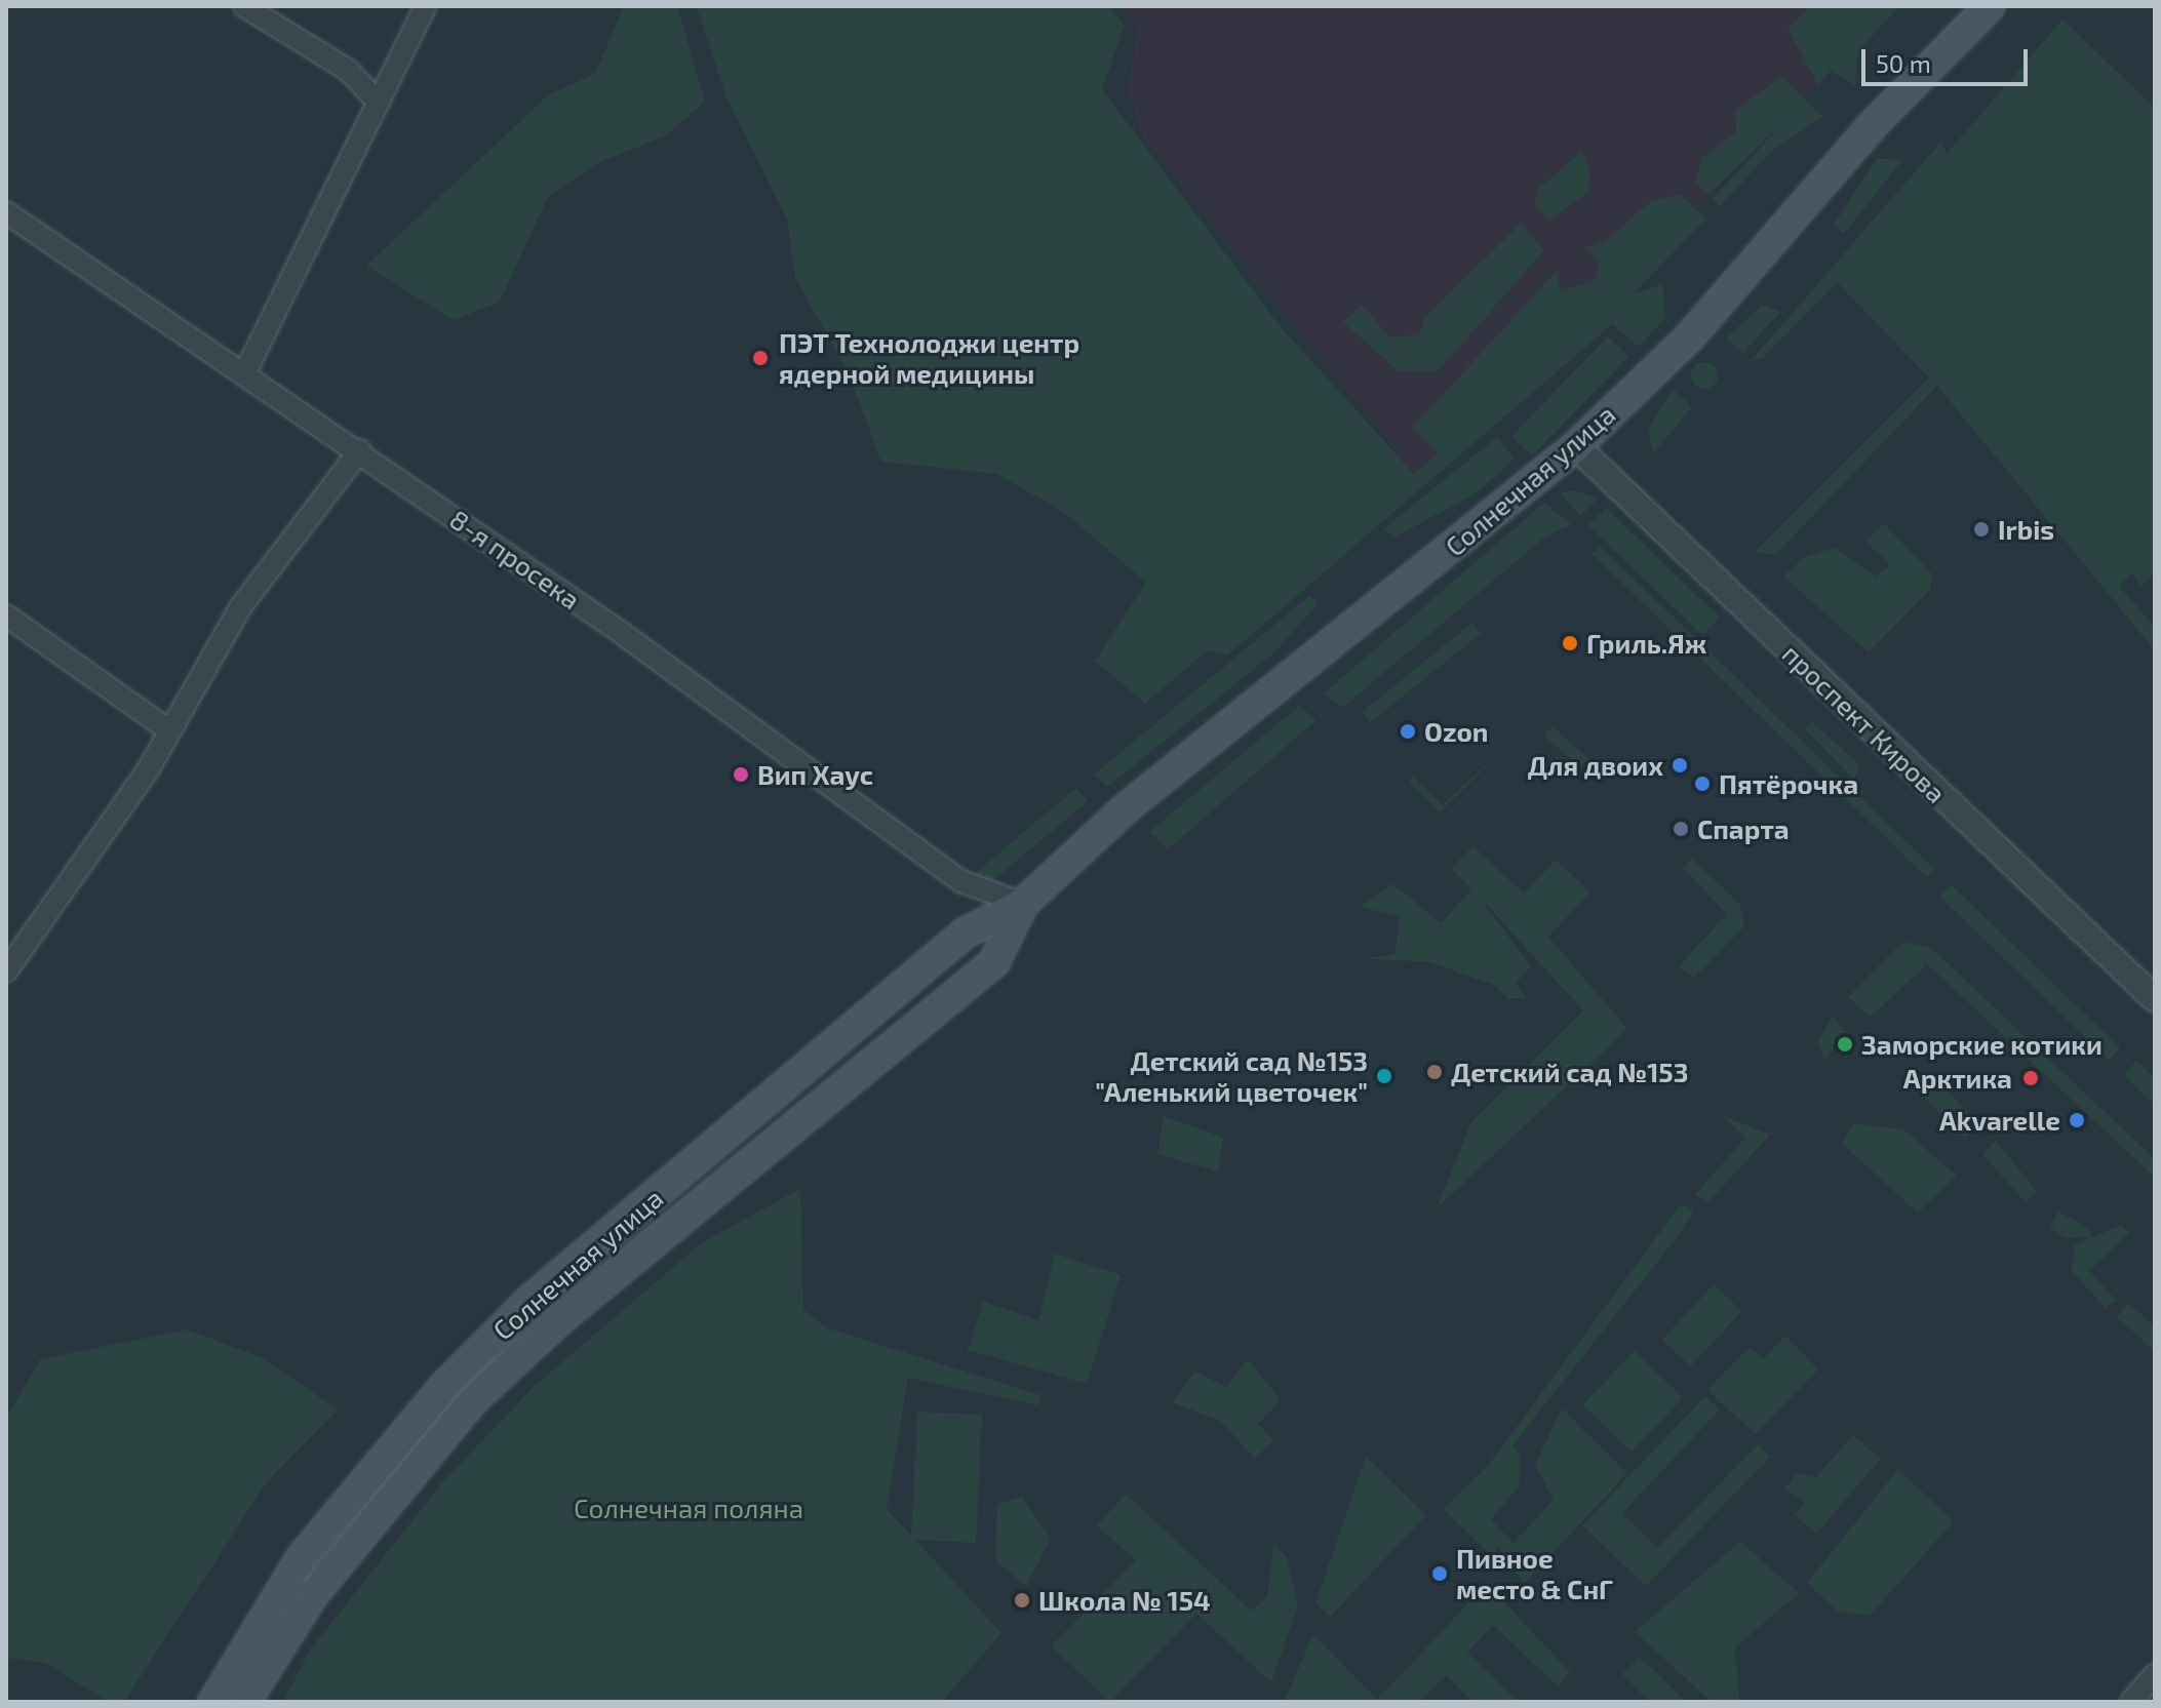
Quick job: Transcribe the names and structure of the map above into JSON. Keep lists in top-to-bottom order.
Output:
{
  "streets": {
    "main road": ["Солнечная улица"],
    "street": ["8-я просека", "проспект Кирова"]
  },
  "crossings": [
    ["Солнечная улица", "8-я просека"],
    ["Солнечная улица", "проспект Кирова"]
  ],
  "parks": ["Солнечная поляна"],
  "places": [
    "ПЭТ Технолоджи центр ядерной медицины",
    "Irbis",
    "Гриль.Яж",
    "Ozon",
    "Для двоих",
    "Вип Хаус",
    "Пятёрочка",
    "Спарта",
    "Заморские котики",
    "Детский сад №153",
    "Детский сад №153 \"Аленький цветочек\"",
    "Арктика",
    "Akvarelle",
    "Пивное место & СнГ",
    "Школа № 154"
  ],
  "scale_bar": "50 m"
}
